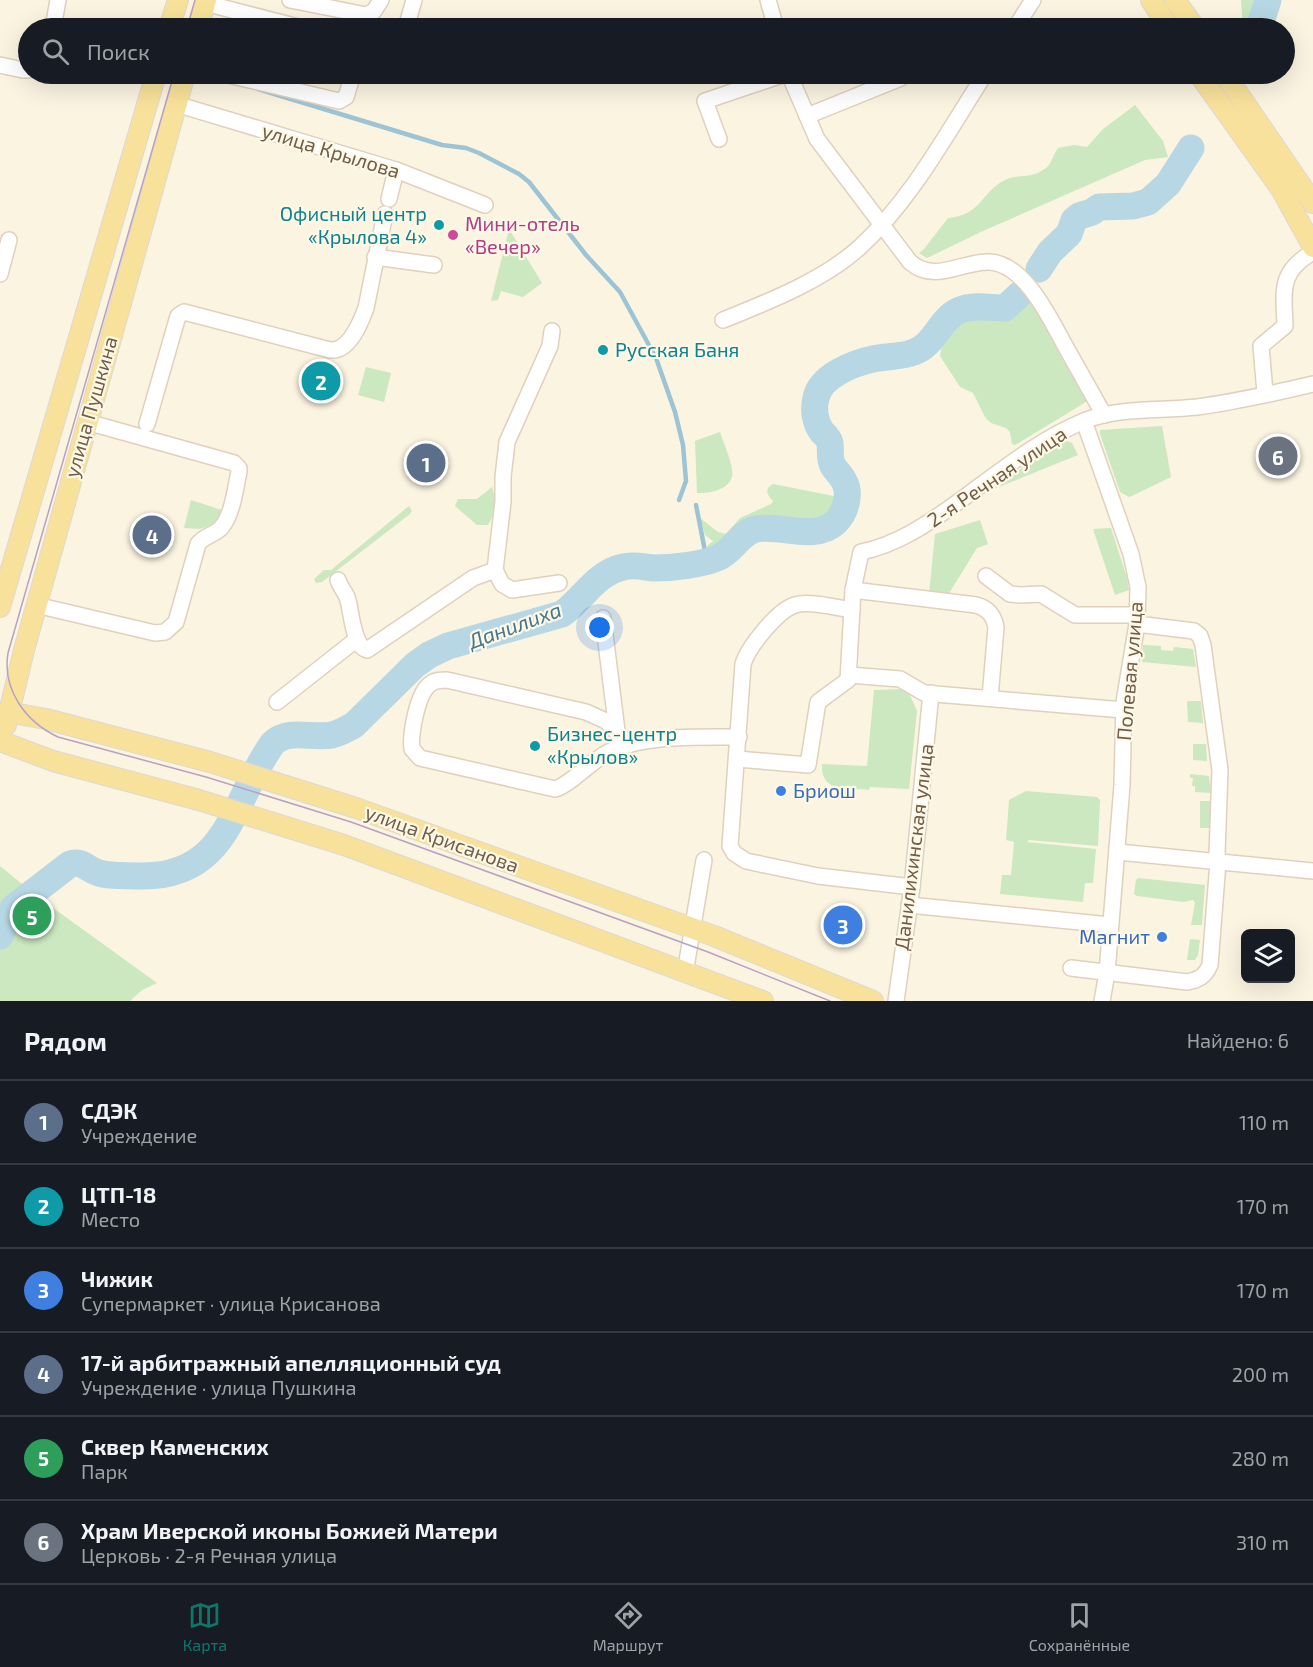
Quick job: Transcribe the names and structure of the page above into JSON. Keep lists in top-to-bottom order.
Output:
{
  "streets": {
    "main road": ["улица Пушкина", "улица Крисанова"],
    "street": [
      "улица Крылова",
      "2-я Речная улица",
      "Полевая улица",
      "Данилихинская улица"
    ]
  },
  "crossings": [
    ["улица Крылова", "улица Пушкина"],
    ["улица Пушкина", "улица Крисанова"],
    ["2-я Речная улица", "Полевая улица"]
  ],
  "water": ["Данилиха"],
  "places": [
    "Офисный центр «Крылова 4»",
    "Мини-отель «Вечер»",
    "Русская Баня",
    "Бизнес-центр «Крылов»",
    "Бриош",
    "Магнит"
  ],
  "page": {
    "search": "Поиск",
    "pins": [
      "2",
      "6",
      "1",
      "4",
      "5",
      "3"
    ],
    "heading": ["Рядом", "Найдено: 6"],
    "list": [
      {
        "mark": "1",
        "name": "СДЭК",
        "note": "Учреждение",
        "value": "110 m"
      },
      {
        "mark": "2",
        "name": "ЦТП-18",
        "note": "Место",
        "value": "170 m"
      },
      {
        "mark": "3",
        "name": "Чижик",
        "note": "Супермаркет · улица Крисанова",
        "value": "170 m"
      },
      {
        "mark": "4",
        "name": "17-й арбитражный апелляционный суд",
        "note": "Учреждение · улица Пушкина",
        "value": "200 m"
      },
      {
        "mark": "5",
        "name": "Сквер Каменских",
        "note": "Парк",
        "value": "280 m"
      },
      {
        "mark": "6",
        "name": "Храм Иверской иконы Божией Матери",
        "note": "Церковь · 2-я Речная улица",
        "value": "310 m"
      }
    ],
    "nav": ["Карта", "Маршрут", "Сохранённые"]
  }
}
